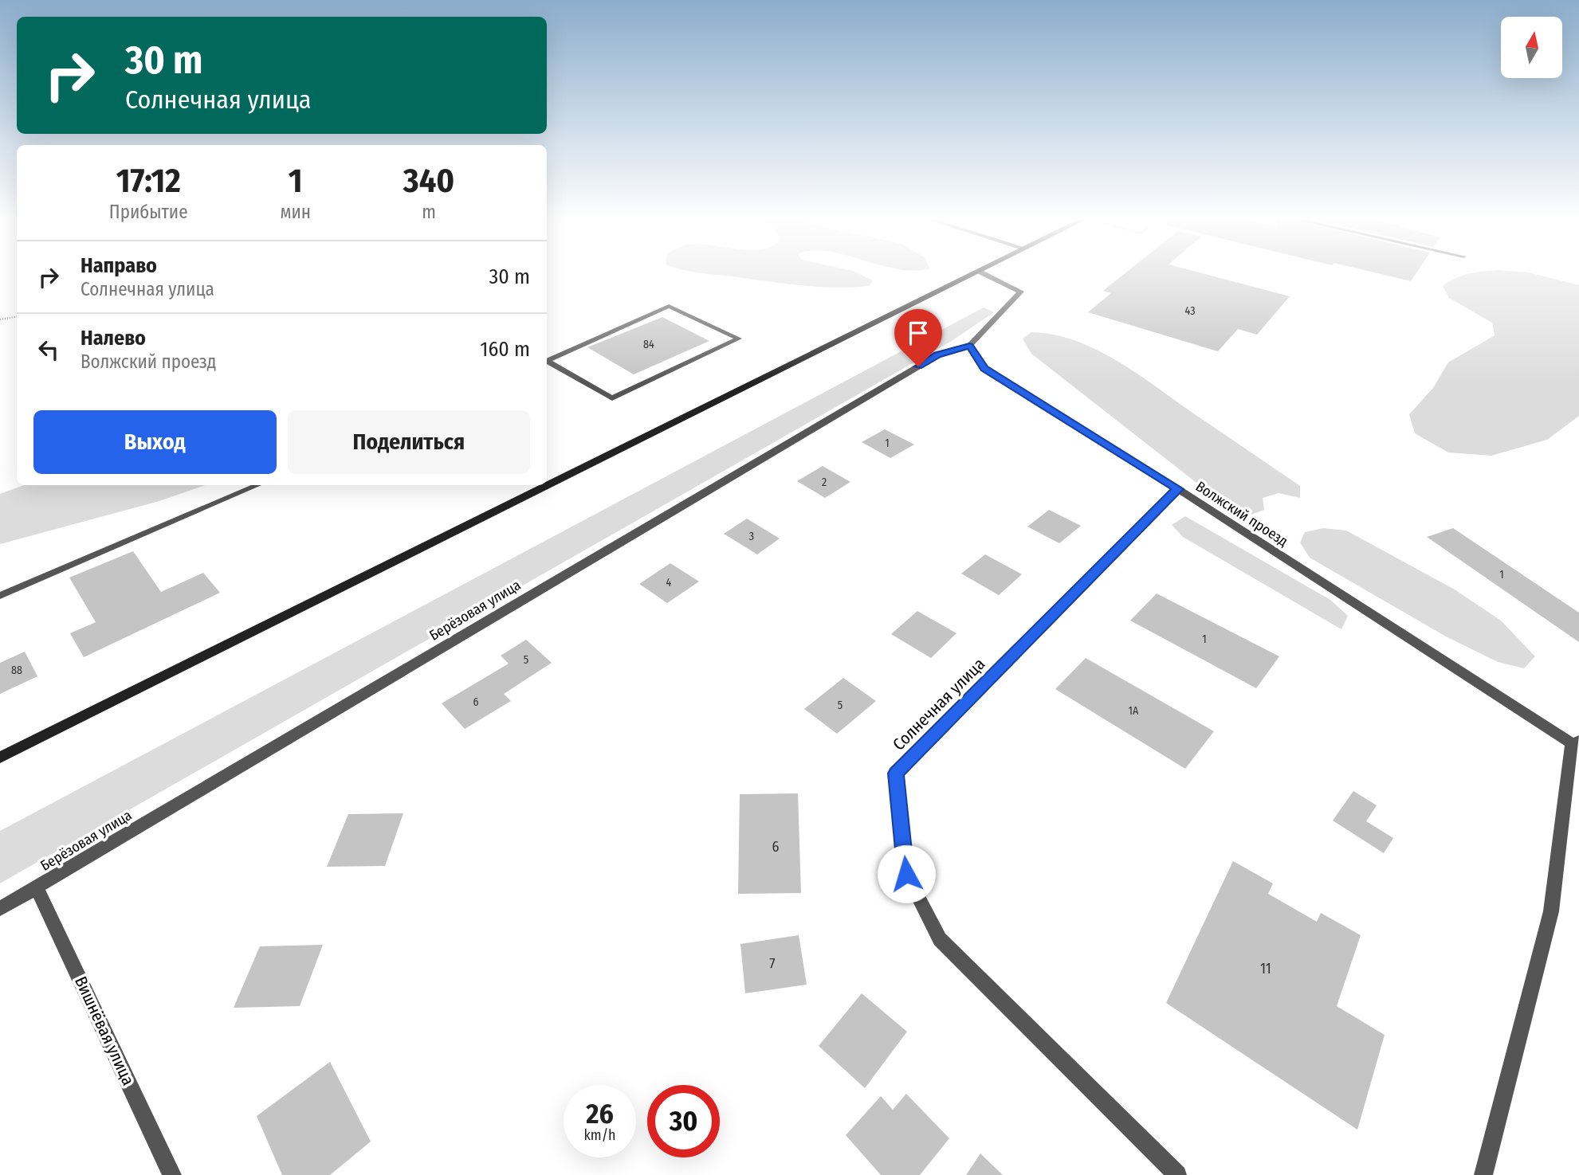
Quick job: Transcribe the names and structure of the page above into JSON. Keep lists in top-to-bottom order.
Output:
{
  "streets": {
    "street": [
      "Волжский проезд",
      "Берёзовая улица",
      "Солнечная улица",
      "Вишнёвая улица"
    ]
  },
  "crossings": [
    ["Волжский проезд", "Берёзовая улица"],
    ["Волжский проезд", "Солнечная улица"],
    ["Берёзовая улица", "Вишнёвая улица"]
  ],
  "house_numbers": [
    "43",
    "84",
    "1",
    "2",
    "3",
    "1",
    "4",
    "1",
    "5",
    "88",
    "6",
    "5",
    "1А",
    "6",
    "7",
    "11"
  ],
  "north": "top",
  "page": {
    "turn": ["30 m", "Солнечная улица"],
    "eta": [
      "17:12",
      "Прибытие",
      "1",
      "мин",
      "340",
      "m"
    ],
    "list": [
      {
        "name": "Направо",
        "note": "Солнечная улица",
        "value": "30 m"
      },
      {
        "name": "Налево",
        "note": "Волжский проезд",
        "value": "160 m"
      }
    ],
    "buttons": ["Выход", "Поделиться"],
    "speed": "26 km/h",
    "limit": "30"
  }
}
